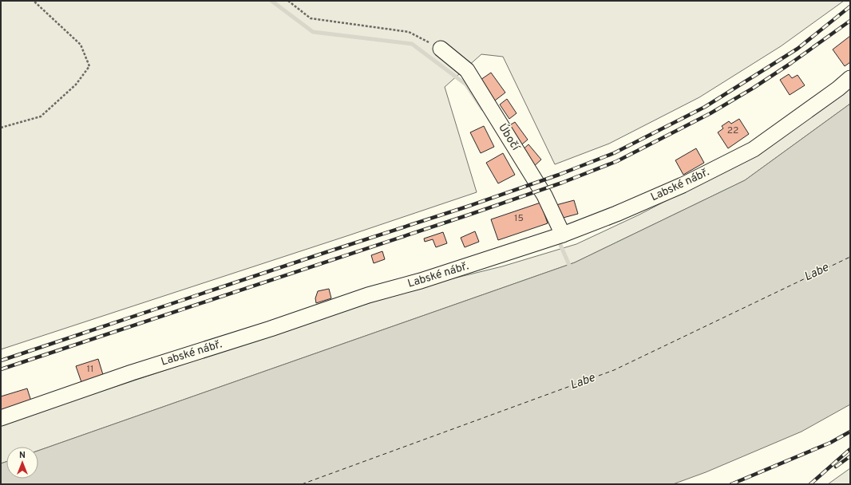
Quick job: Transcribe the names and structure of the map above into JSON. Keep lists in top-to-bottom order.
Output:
{
  "streets": {
    "street": ["Úbočí", "Labské nábř."]
  },
  "crossings": [
    ["Úbočí", "Labské nábř."]
  ],
  "water": ["Labe"],
  "house_numbers": ["22", "15", "11"],
  "north": "top"
}
